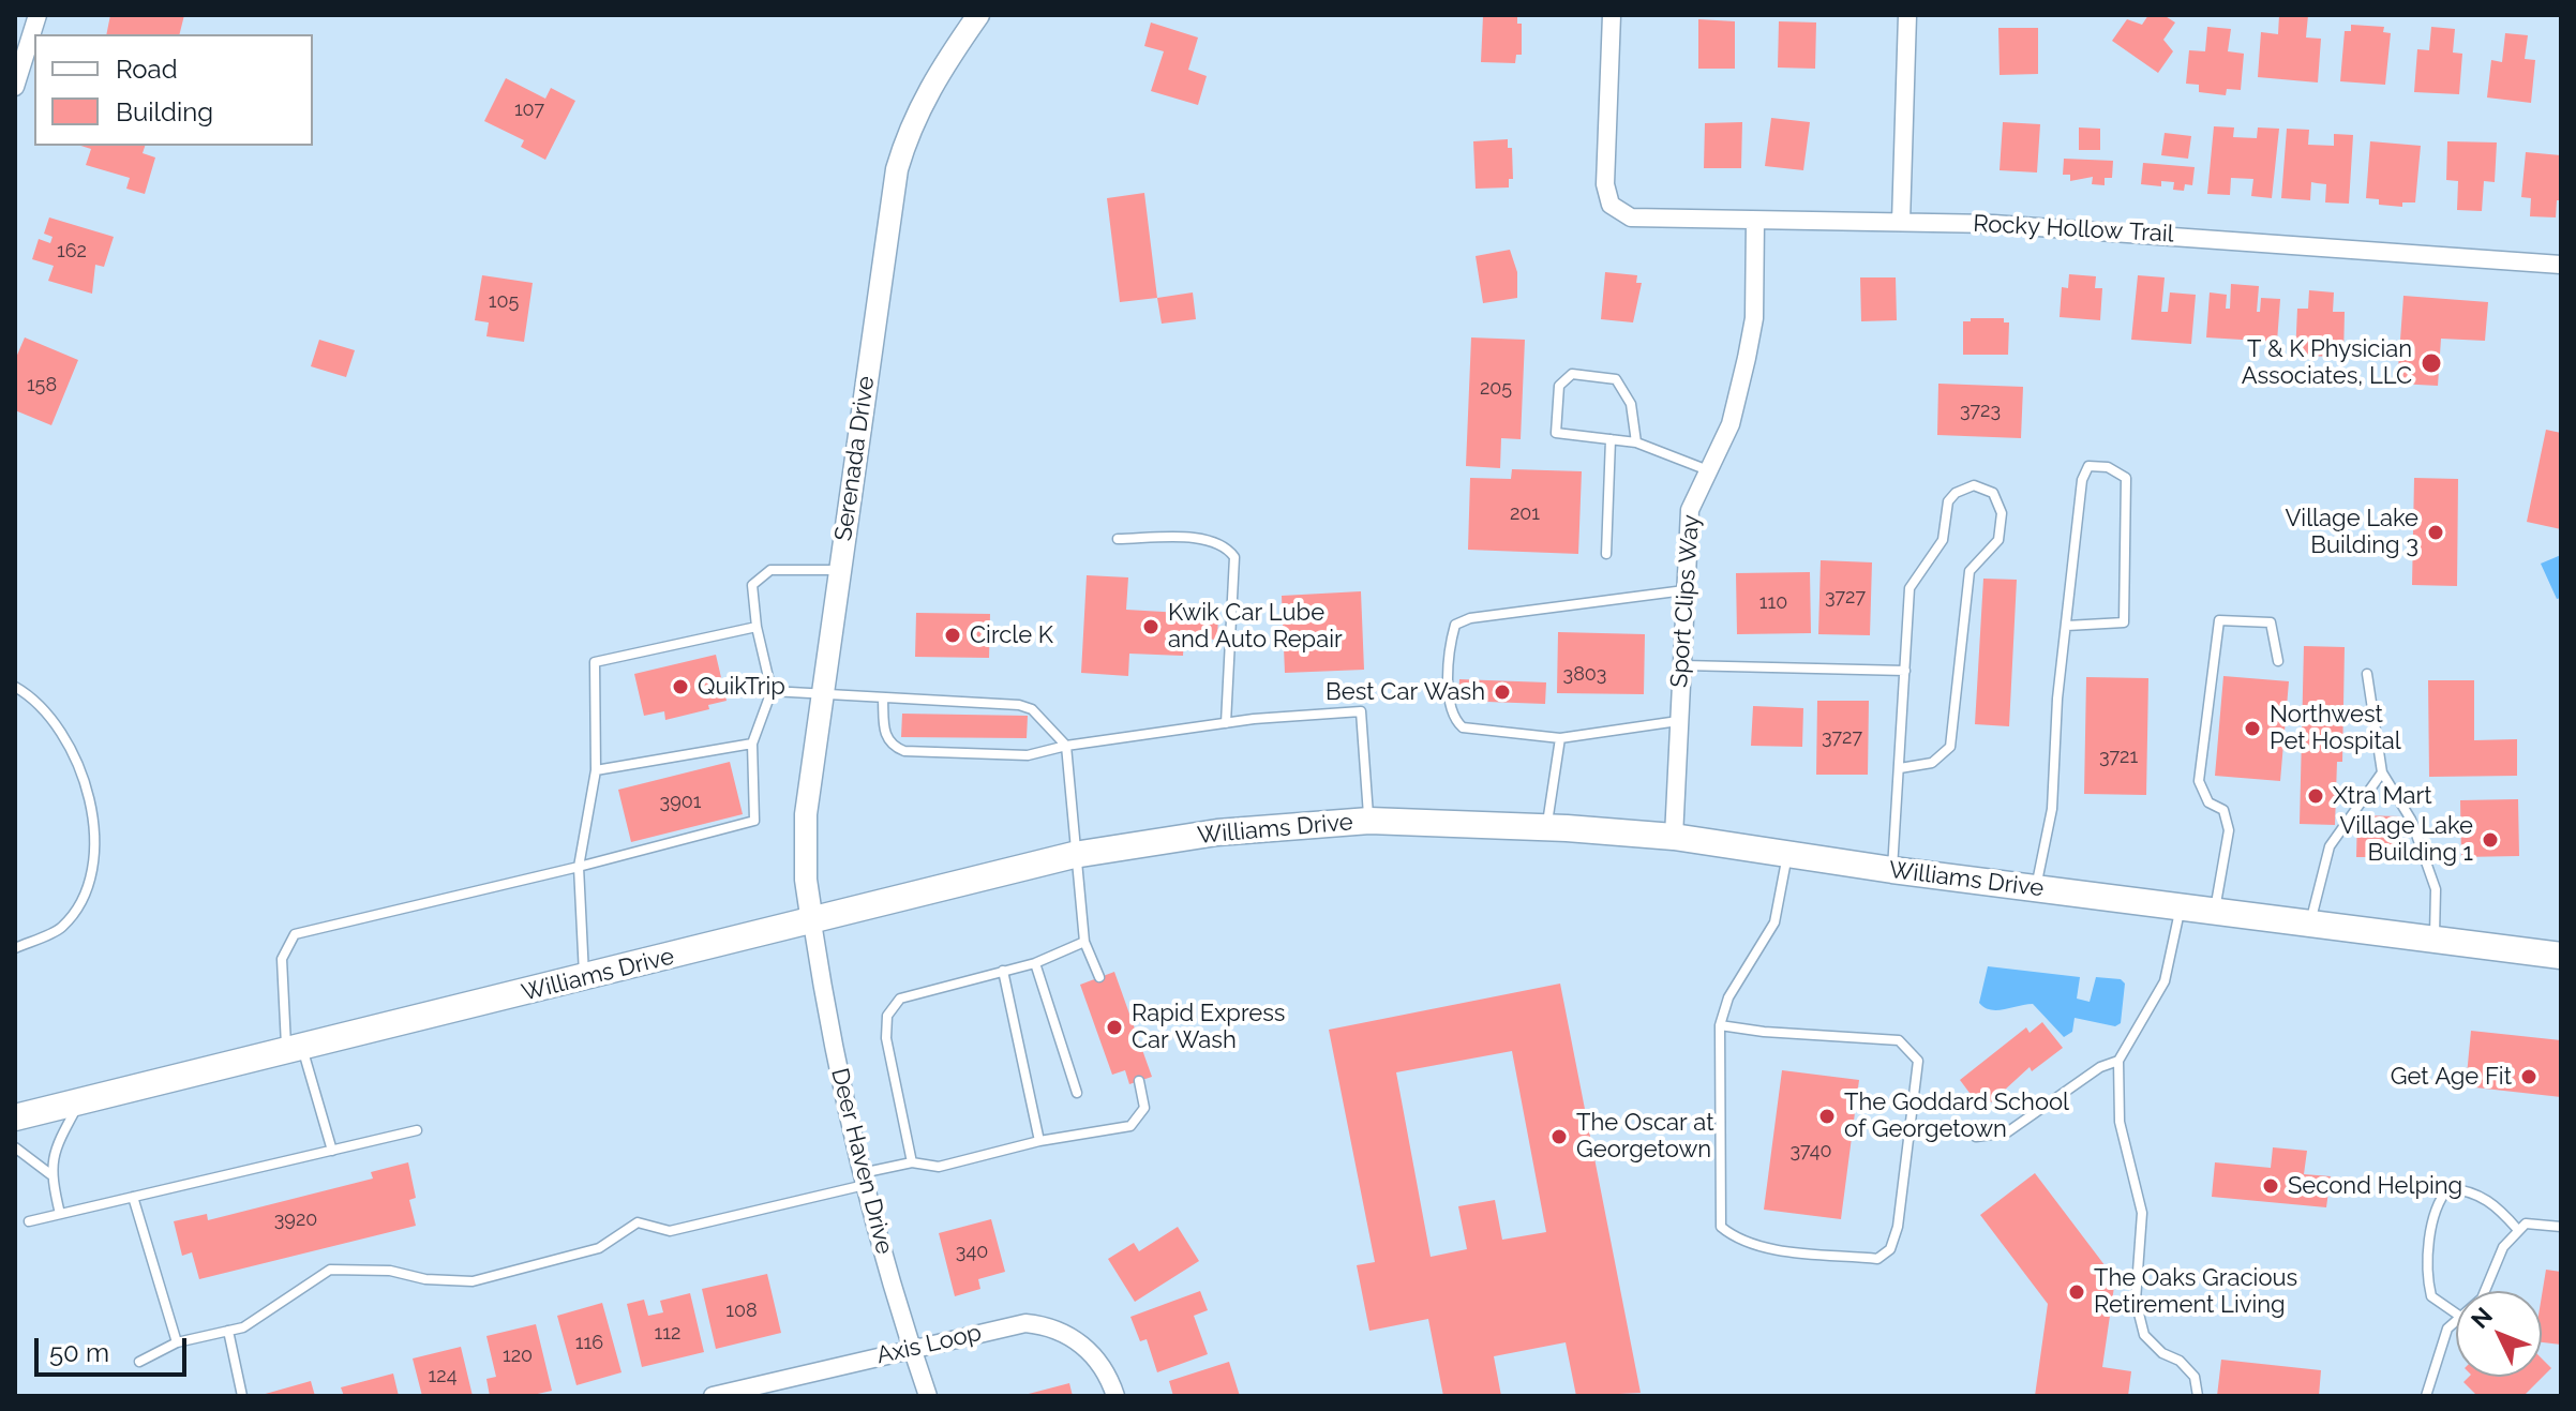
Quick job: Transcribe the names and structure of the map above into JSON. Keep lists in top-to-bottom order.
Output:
{
  "streets": {
    "main road": ["Williams Drive"],
    "street": [
      "Rocky Hollow Trail",
      "Serenada Drive",
      "Sport Clips Way",
      "Deer Haven Drive",
      "Axis Loop"
    ]
  },
  "crossings": [
    ["Rocky Hollow Trail", "Sport Clips Way"],
    ["Serenada Drive", "Williams Drive"],
    ["Serenada Drive", "Deer Haven Drive"],
    ["Sport Clips Way", "Williams Drive"],
    ["Williams Drive", "Deer Haven Drive"],
    ["Deer Haven Drive", "Axis Loop"]
  ],
  "places": [
    "T & K Physician Associates, LLC",
    "Village Lake Building 3",
    "Kwik Car Lube and Auto Repair",
    "Circle K",
    "QuikTrip",
    "Best Car Wash",
    "Northwest Pet Hospital",
    "Xtra Mart",
    "Village Lake Building 1",
    "Rapid Express Car Wash",
    "Get Age Fit",
    "The Goddard School of Georgetown",
    "The Oscar at Georgetown",
    "Second Helping",
    "The Oaks Gracious Retirement Living"
  ],
  "house_numbers": [
    "107",
    "162",
    "105",
    "158",
    "205",
    "3723",
    "201",
    "3727",
    "110",
    "3803",
    "3727",
    "3721",
    "3901",
    "3740",
    "3920",
    "340",
    "108",
    "112",
    "116",
    "120",
    "124"
  ],
  "legend": ["Road", "Building"],
  "scale_bar": "50 m",
  "north": "top left"
}
